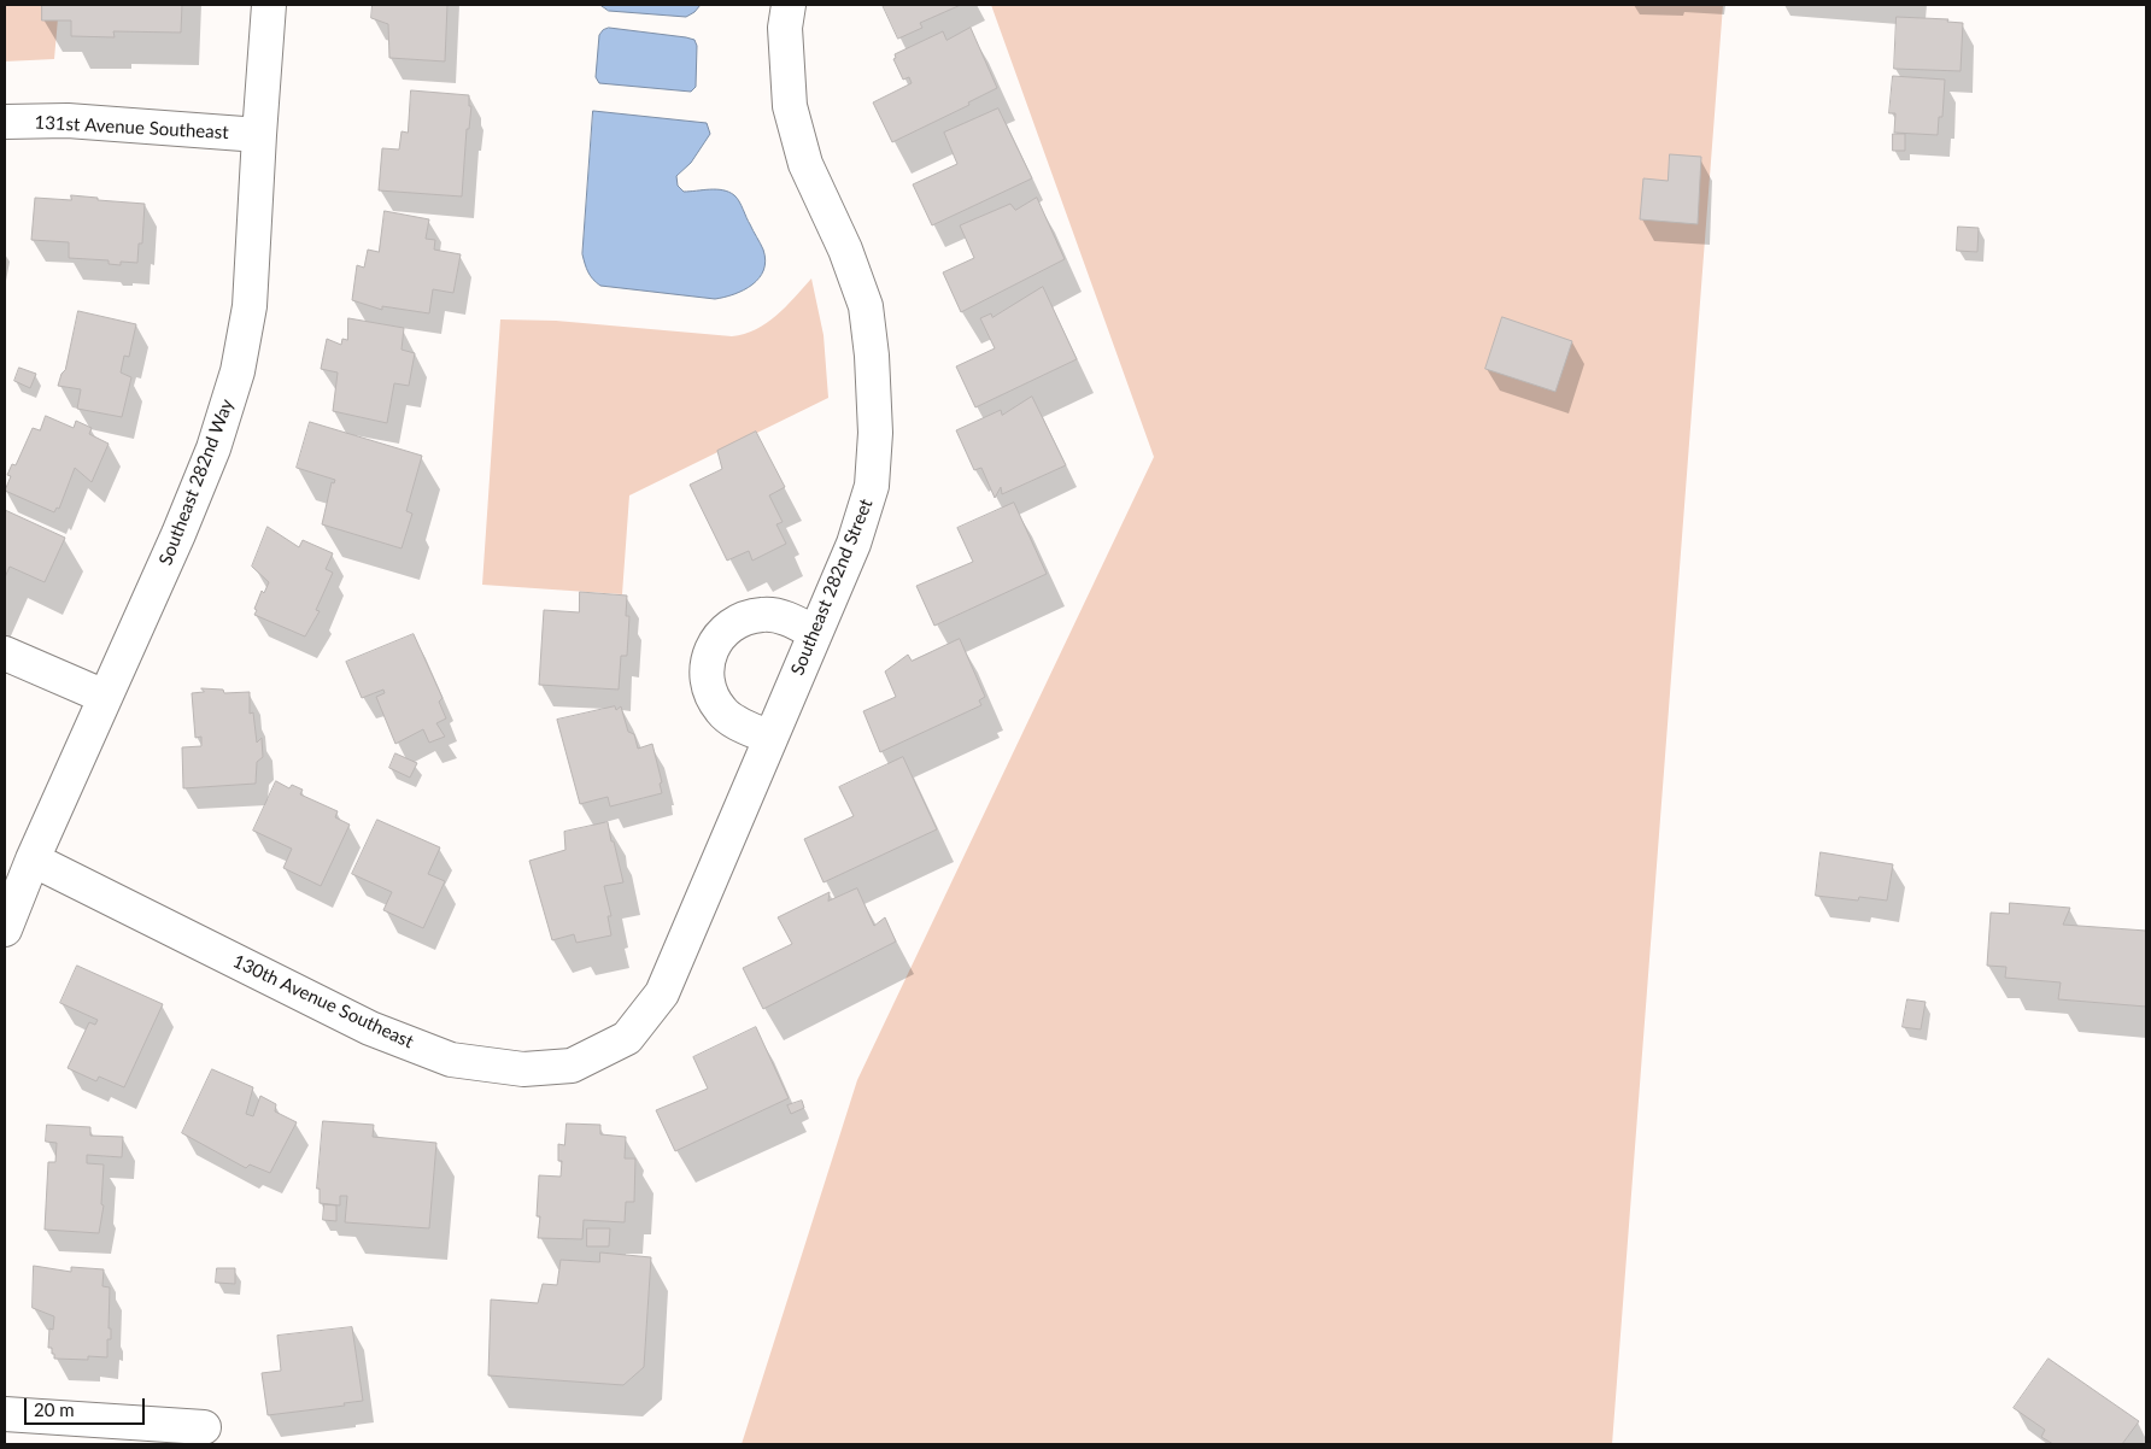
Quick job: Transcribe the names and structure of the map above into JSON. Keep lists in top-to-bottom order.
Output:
{
  "streets": {
    "street": [
      "131st Avenue Southeast",
      "Southeast 282nd Way",
      "Southeast 282nd Street",
      "130th Avenue Southeast"
    ]
  },
  "crossings": [
    ["131st Avenue Southeast", "Southeast 282nd Way"],
    ["Southeast 282nd Way", "130th Avenue Southeast"],
    ["Southeast 282nd Street", "130th Avenue Southeast"]
  ],
  "scale_bar": "20 m"
}
